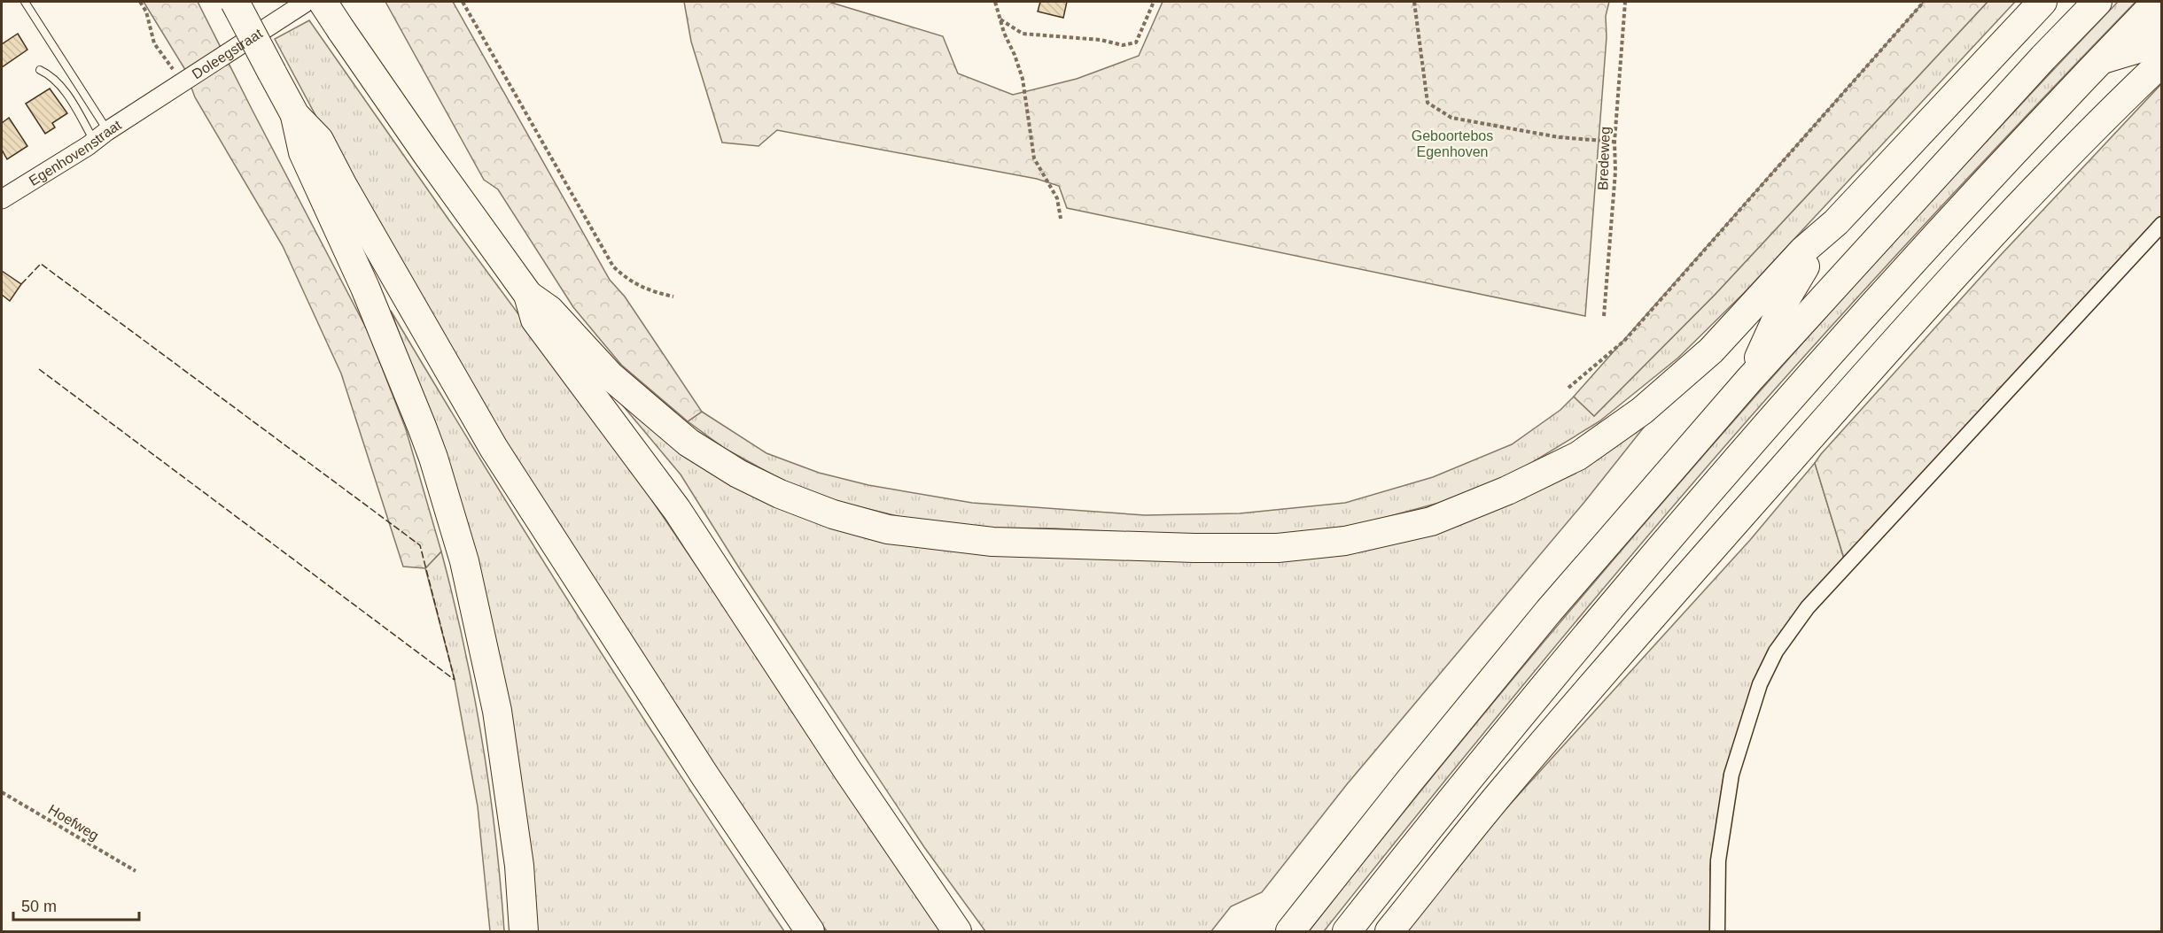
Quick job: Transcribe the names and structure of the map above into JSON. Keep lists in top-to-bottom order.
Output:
{
  "streets": {
    "street": ["Doleegstraat", "Egenhovenstraat"],
    "path": ["Bredeweg", "Hoefweg"]
  },
  "crossings": [
    ["Doleegstraat", "Egenhovenstraat"]
  ],
  "parks": ["Geboortebos Egenhoven"],
  "scale_bar": "50 m"
}
